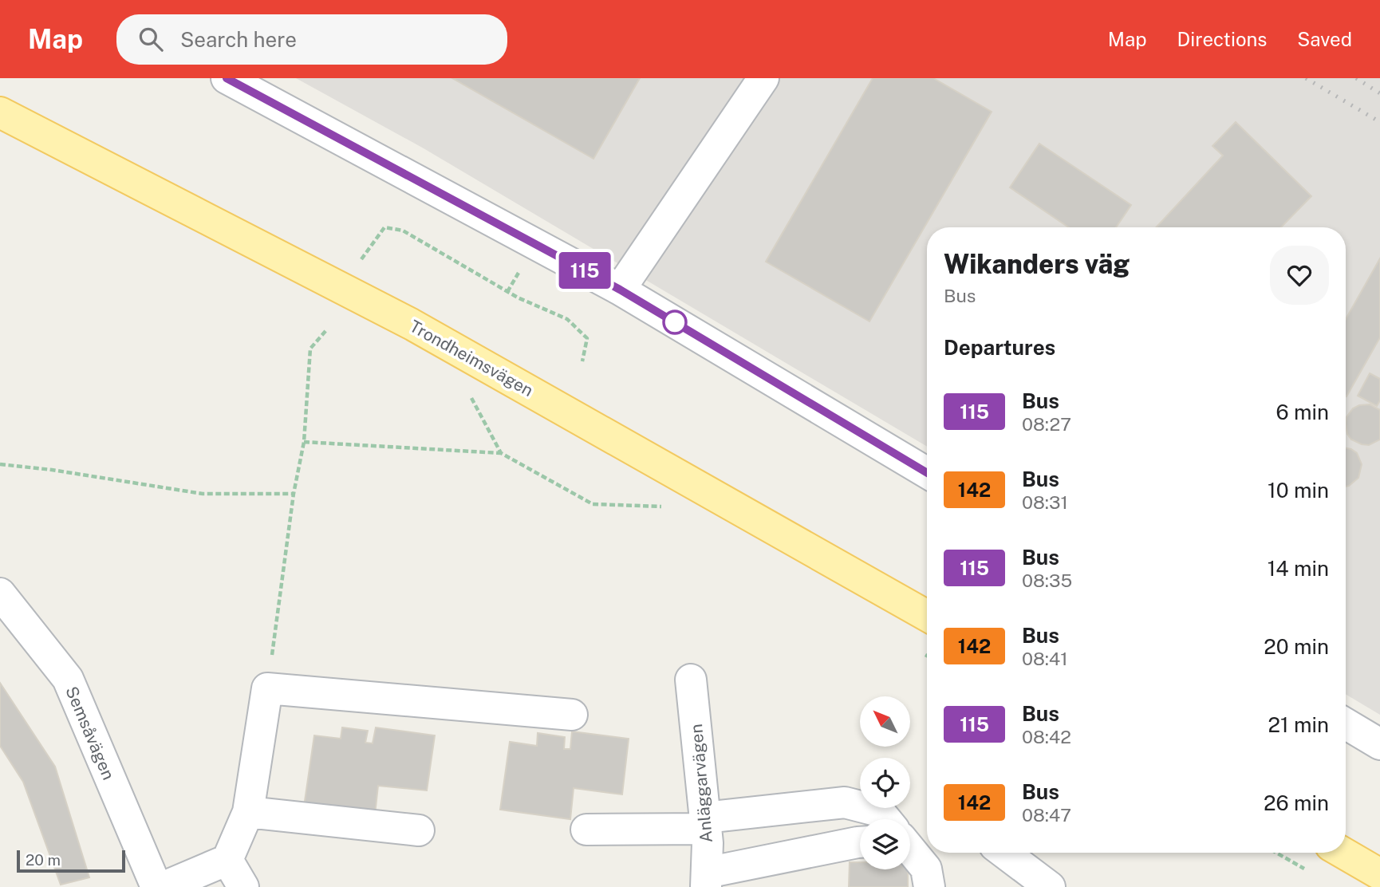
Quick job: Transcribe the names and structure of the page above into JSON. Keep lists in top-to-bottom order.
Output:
{
  "streets": {
    "main road": ["Trondheimsvägen"],
    "street": ["Semsåvägen", "Anläggarvägen"]
  },
  "lines": ["bus line 115"],
  "scale_bar": "20 m",
  "north": "top left",
  "page": {
    "header": "Map",
    "search": "Search here",
    "nav": ["Map", "Directions", "Saved"],
    "on_map": "115",
    "heading": [
      ["Wikanders väg", "Bus"],
      "Departures"
    ],
    "list": [
      {
        "mark": "115",
        "name": "Bus",
        "note": "08:27",
        "value": "6 min"
      },
      {
        "mark": "142",
        "name": "Bus",
        "note": "08:31",
        "value": "10 min"
      },
      {
        "mark": "115",
        "name": "Bus",
        "note": "08:35",
        "value": "14 min"
      },
      {
        "mark": "142",
        "name": "Bus",
        "note": "08:41",
        "value": "20 min"
      },
      {
        "mark": "115",
        "name": "Bus",
        "note": "08:42",
        "value": "21 min"
      },
      {
        "mark": "142",
        "name": "Bus",
        "note": "08:47",
        "value": "26 min"
      }
    ],
    "scale": "20 m"
  }
}
